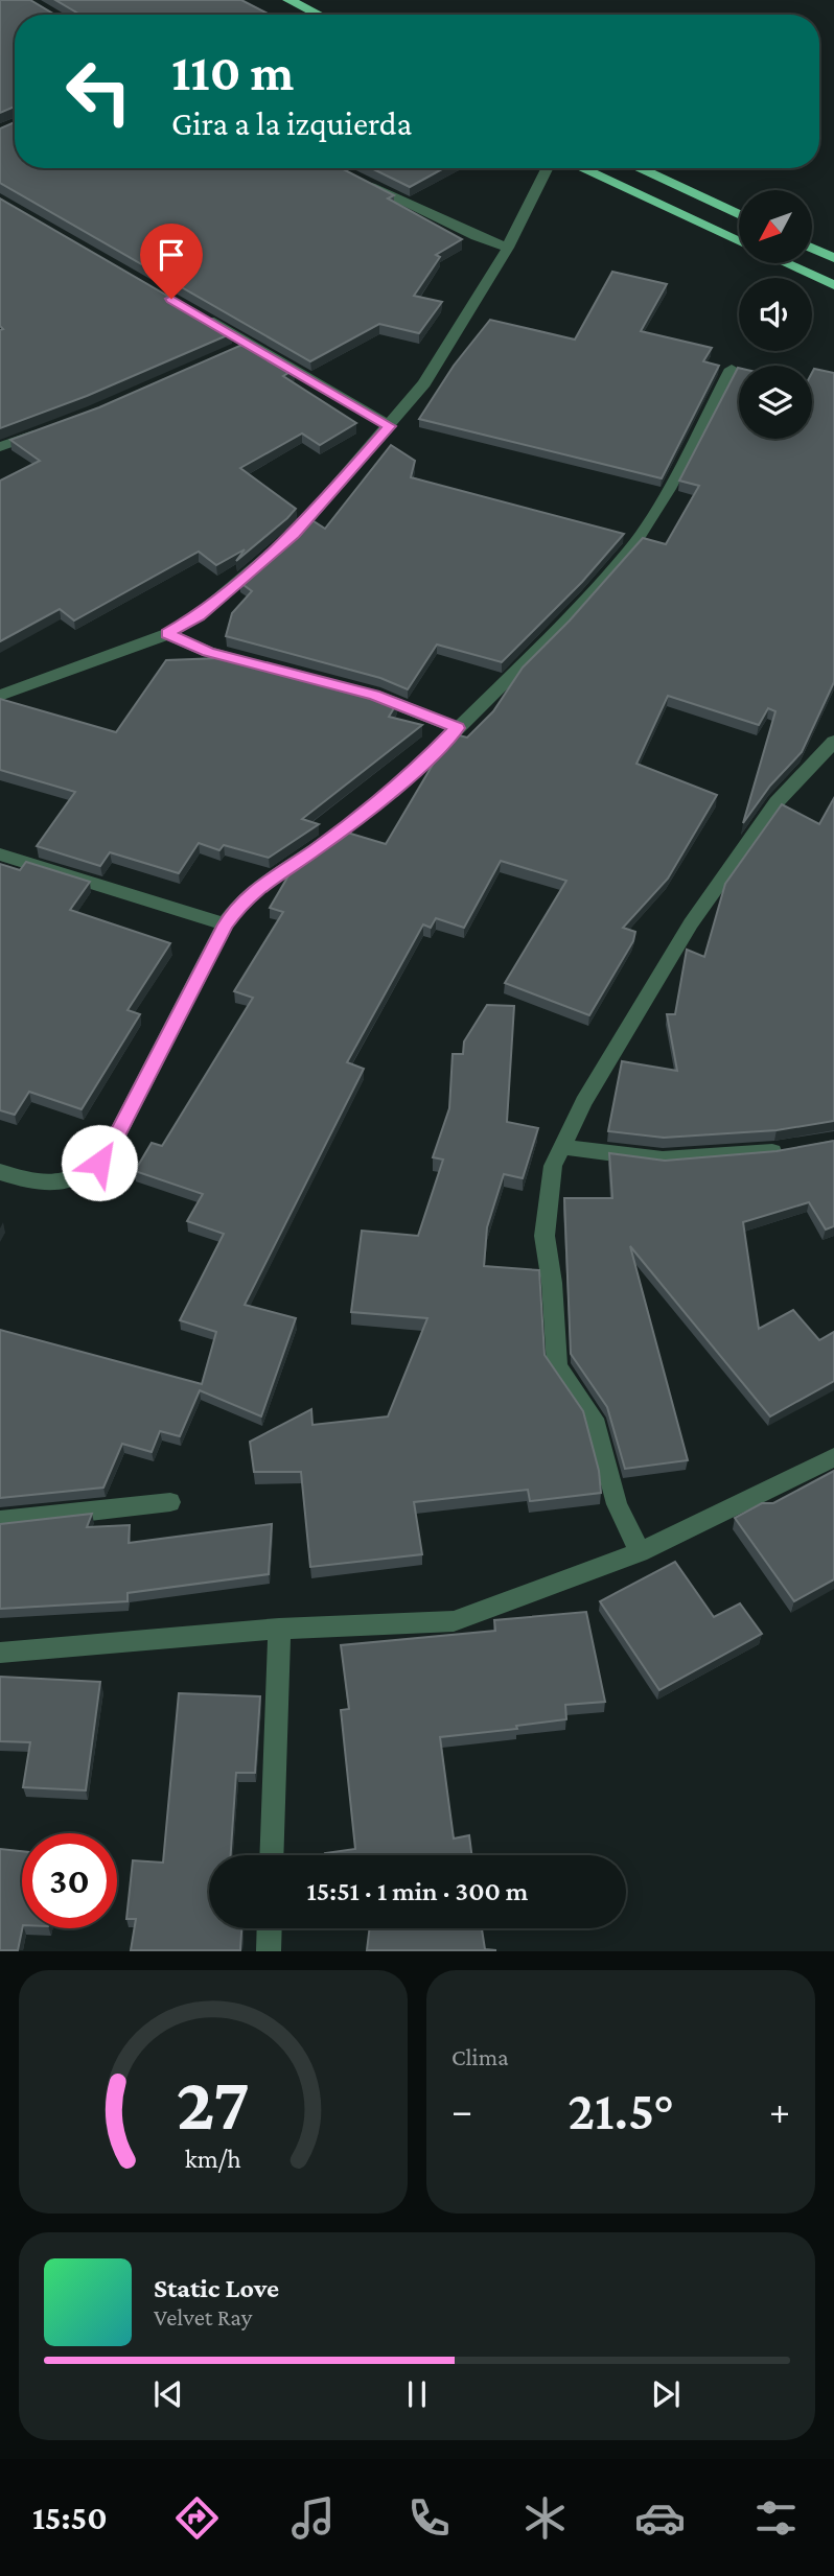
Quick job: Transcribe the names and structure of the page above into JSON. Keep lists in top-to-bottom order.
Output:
{
  "north": "bottom left",
  "page": {
    "turn": ["110 m", "Gira a la izquierda"],
    "limit": "30",
    "trip": "15:51 · 1 min · 300 m",
    "tile": "Clima",
    "heat": ["−", "21.5°", "+"],
    "song": ["Static Love", "Velvet Ray"],
    "tabs": "15:50",
    "gauge": ["27", "km/h"]
  }
}
